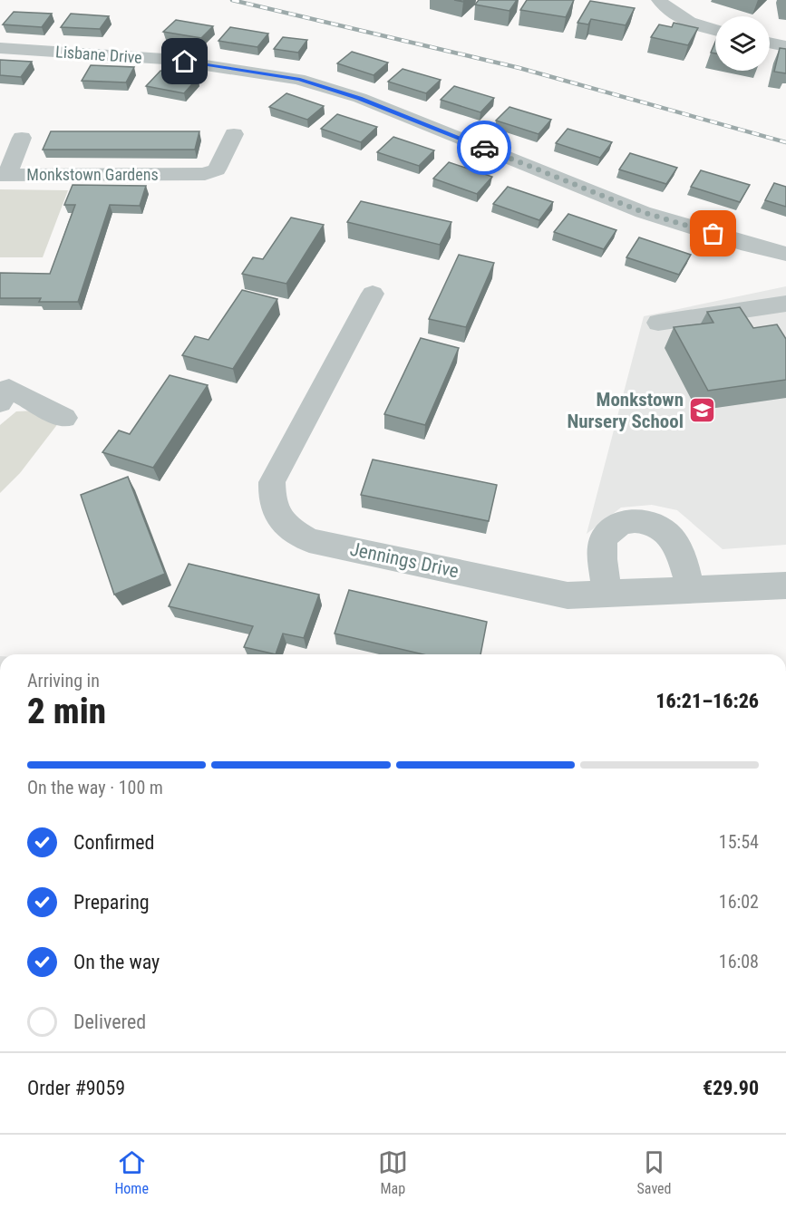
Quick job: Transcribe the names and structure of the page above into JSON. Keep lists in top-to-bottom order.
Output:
{
  "streets": {
    "street": ["Lisbane Drive", "Monkstown Gardens", "Jennings Drive"]
  },
  "places": {
    "school or university": ["Monkstown Nursery School"]
  },
  "page": {
    "heading": ["2 min", "Arriving in", "16:21–16:26"],
    "panel": ["Order #9059", "€29.90"],
    "bar": "On the way · 100 m",
    "list": [
      ["Confirmed", "15:54"],
      ["Preparing", "16:02"],
      ["On the way", "16:08"],
      "Delivered"
    ],
    "tabs": ["Home", "Map", "Saved"]
  }
}
